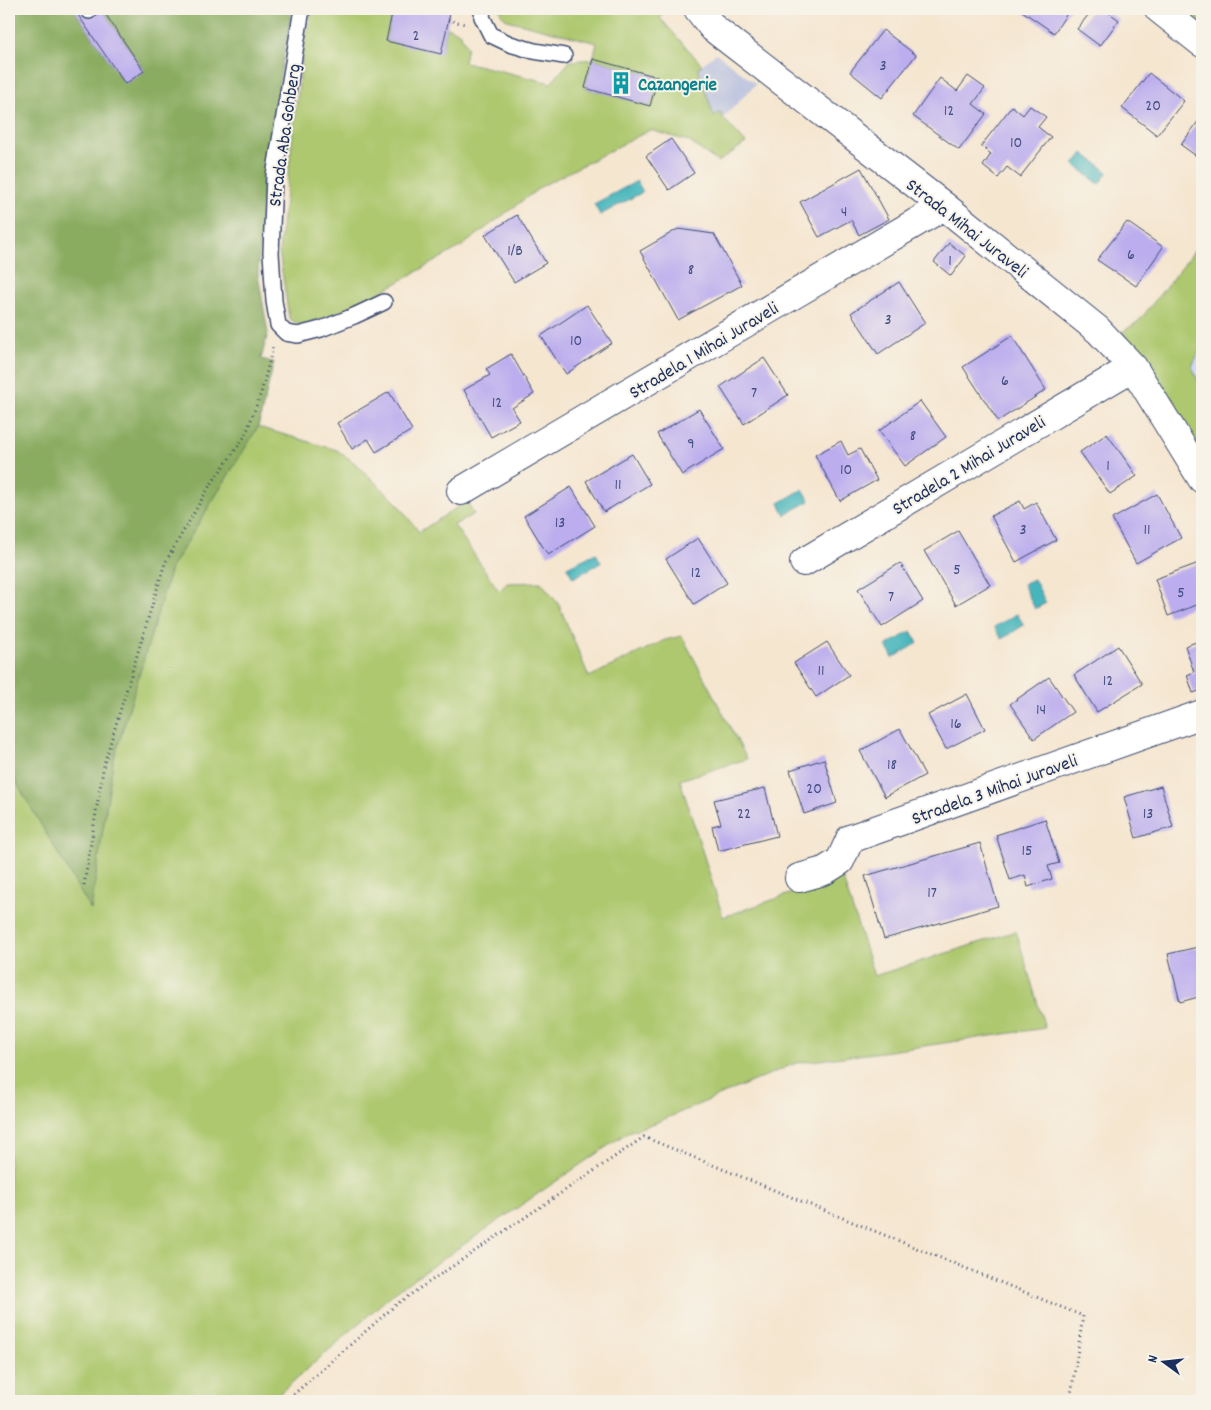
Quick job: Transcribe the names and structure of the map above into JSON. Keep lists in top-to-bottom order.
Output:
{
  "streets": {
    "street": [
      "Strada Mihai Juraveli",
      "Stradela 1 Mihai Juraveli",
      "Stradela 2 Mihai Juraveli",
      "Stradela 3 Mihai Juraveli"
    ],
    "lane": ["Strada Aba Gohberg"]
  },
  "crossings": [
    ["Strada Mihai Juraveli", "Stradela 1 Mihai Juraveli"],
    ["Strada Mihai Juraveli", "Stradela 2 Mihai Juraveli"]
  ],
  "places": {
    "building": ["Cazangerie"]
  },
  "house_numbers": [
    "2",
    "3",
    "20",
    "12",
    "10",
    "4",
    "1/B",
    "6",
    "1",
    "8",
    "3",
    "10",
    "6",
    "7",
    "12",
    "8",
    "9",
    "1",
    "10",
    "11",
    "13",
    "3",
    "11",
    "5",
    "12",
    "5",
    "7",
    "11",
    "12",
    "14",
    "16",
    "18",
    "20",
    "22",
    "13",
    "15",
    "17"
  ],
  "north": "left"
}
